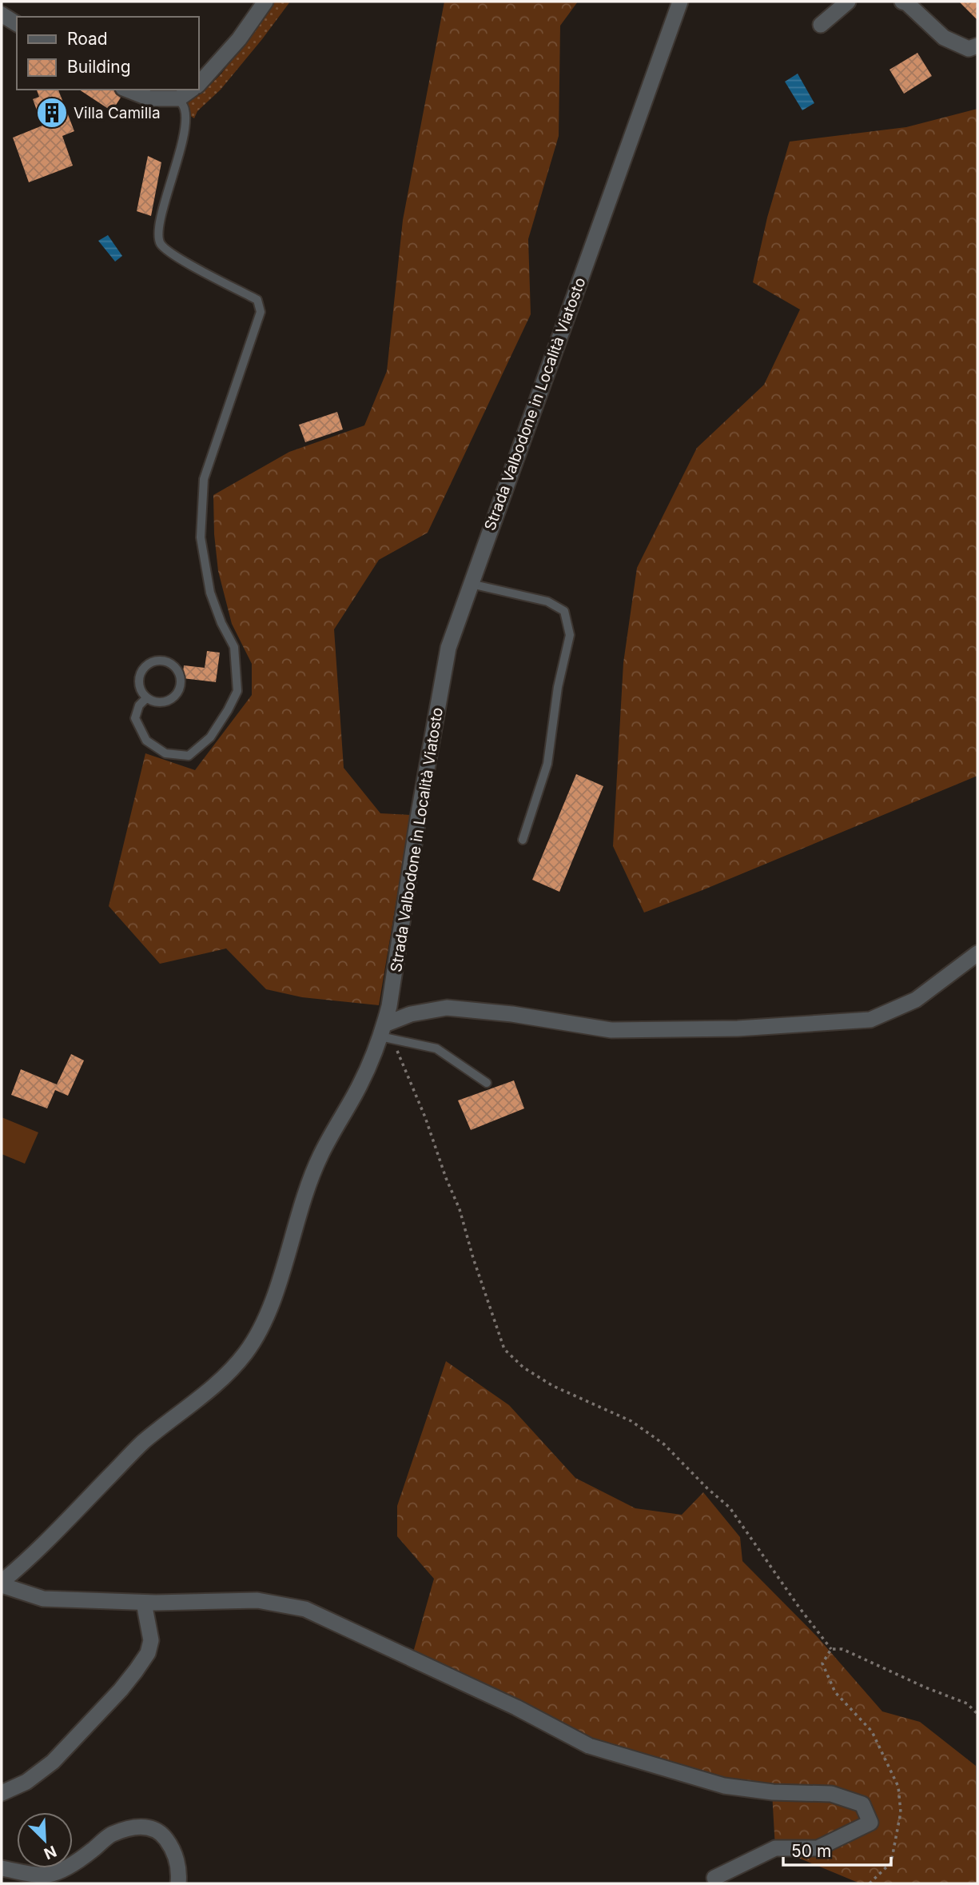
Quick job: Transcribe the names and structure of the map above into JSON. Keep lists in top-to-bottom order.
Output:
{
  "streets": {
    "street": ["Strada Valbodone in Località Viatosto"]
  },
  "places": {
    "building": ["Villa Camilla"]
  },
  "legend": ["Road", "Building"],
  "scale_bar": "50 m",
  "north": "bottom right"
}
